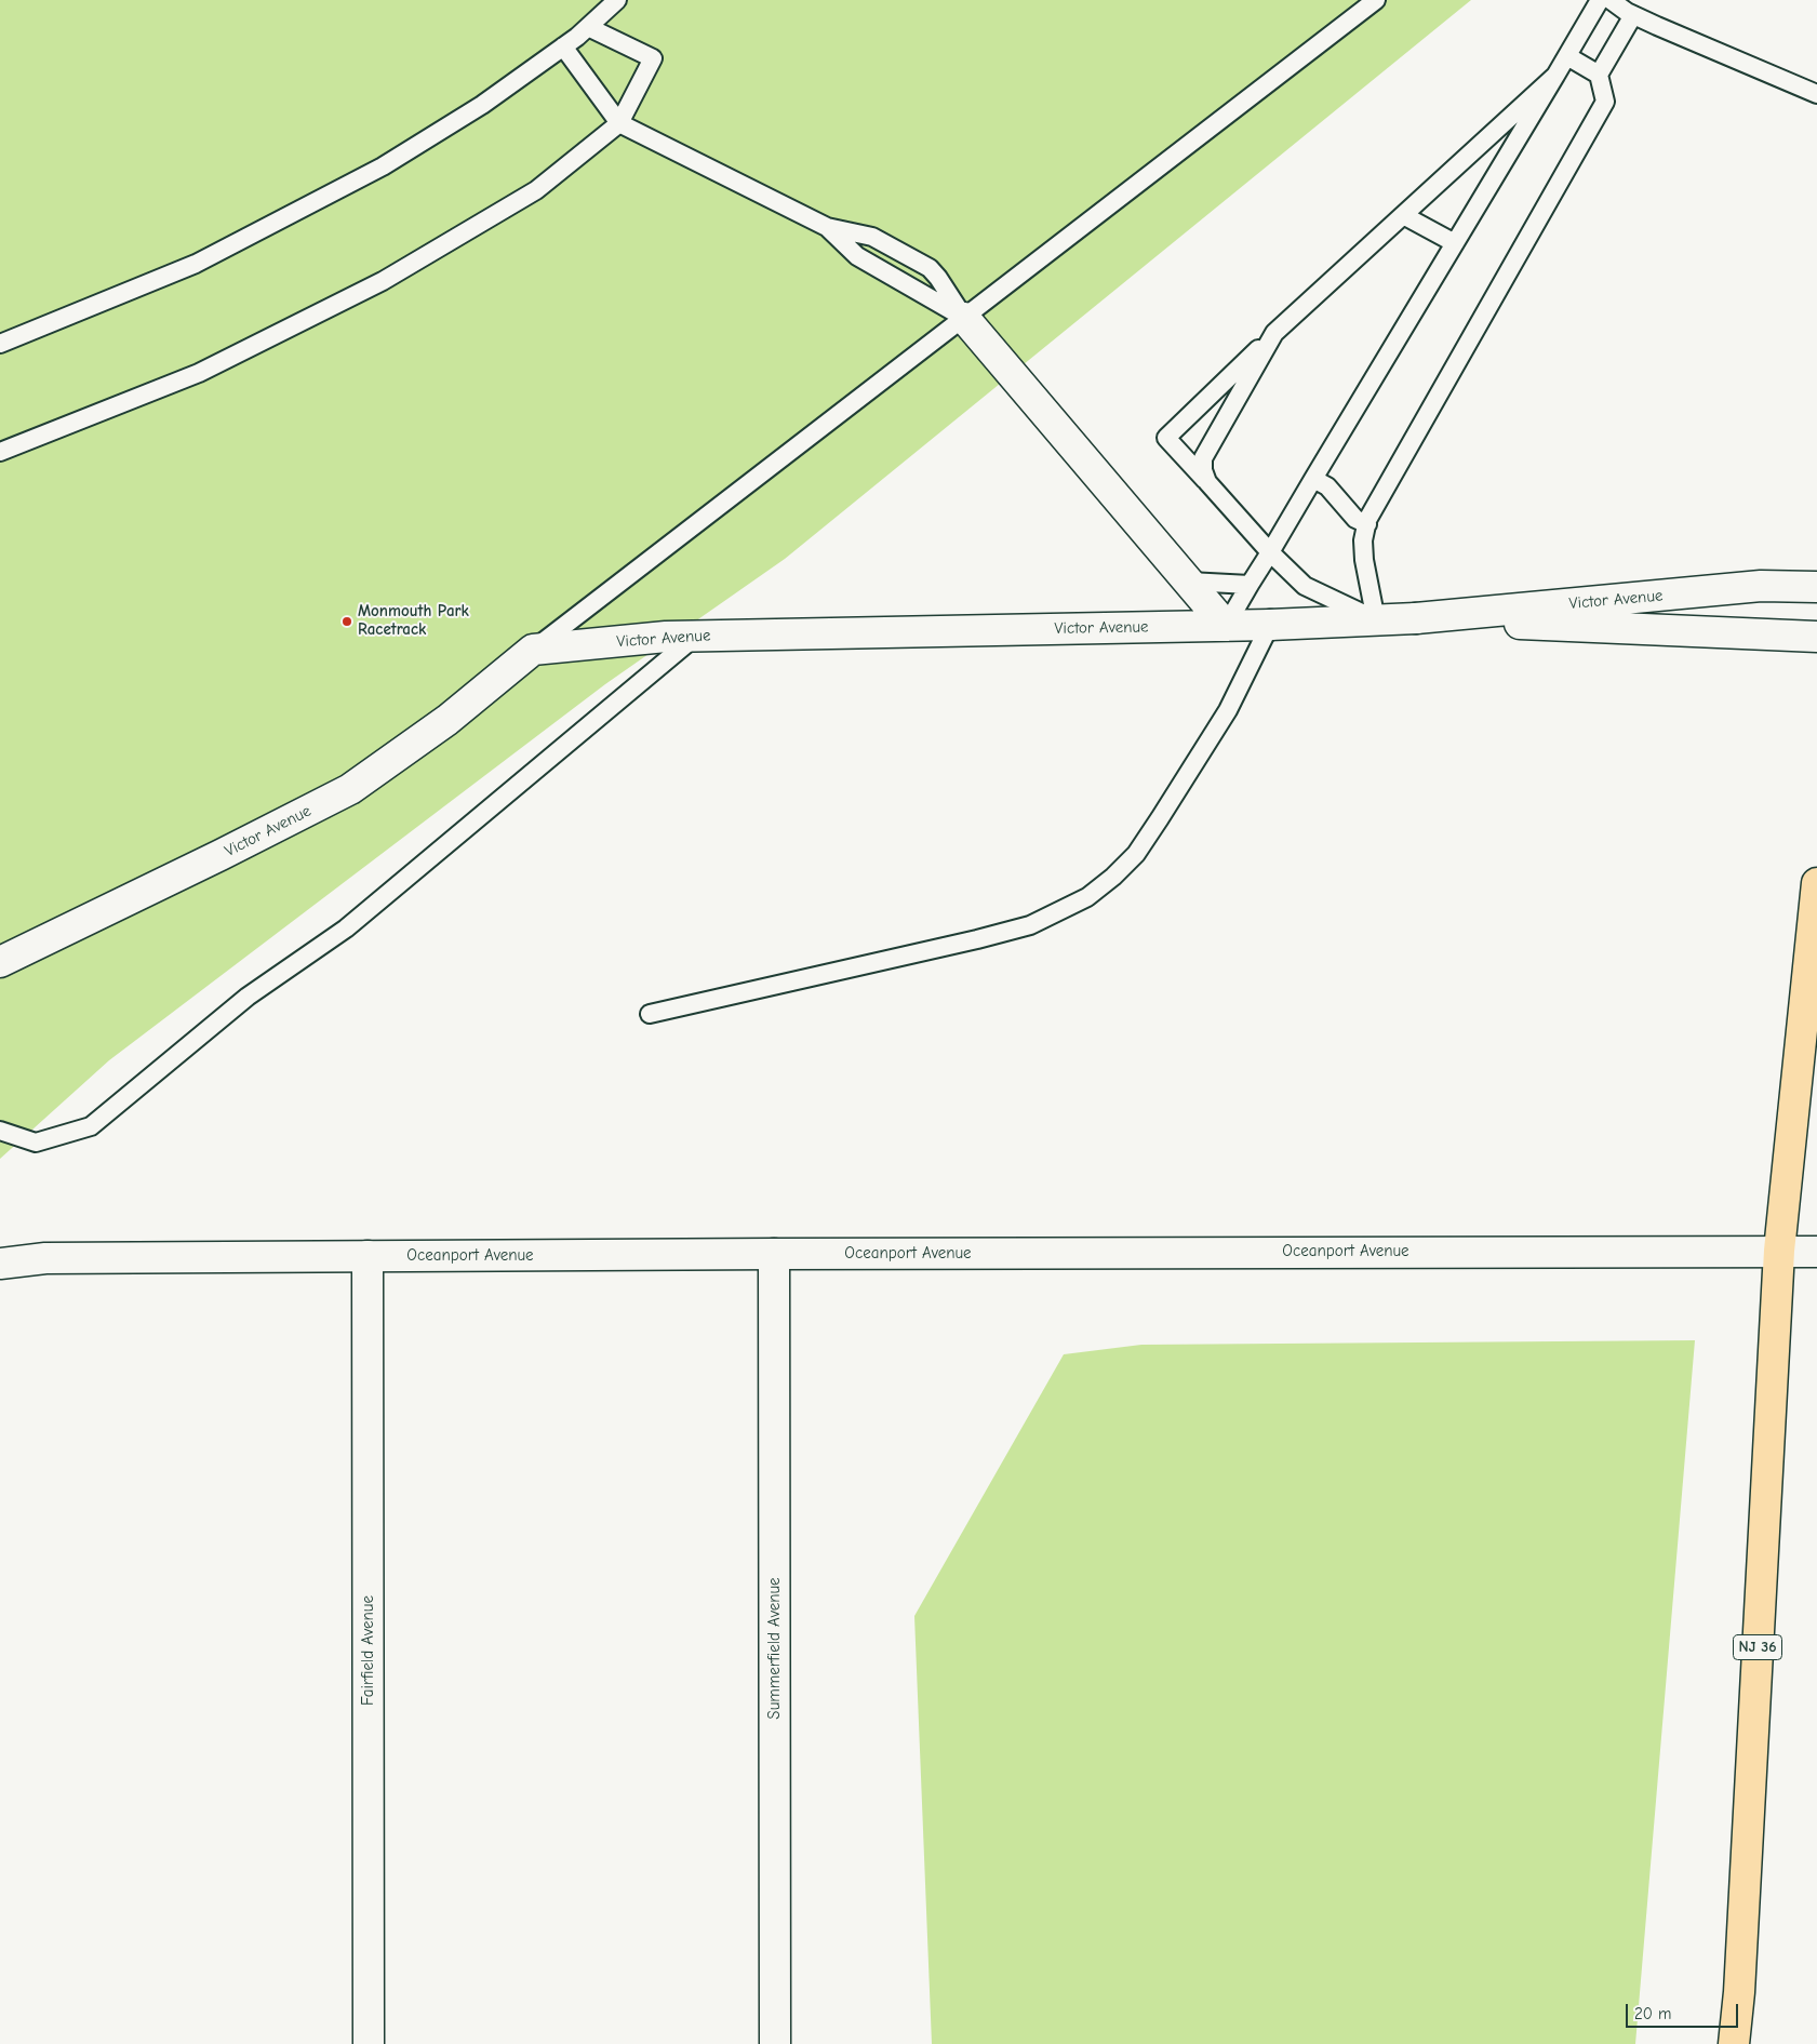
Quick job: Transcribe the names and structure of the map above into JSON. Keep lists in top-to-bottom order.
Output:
{
  "streets": {
    "highway": ["NJ 36"],
    "street": [
      "Victor Avenue",
      "Oceanport Avenue",
      "Summerfield Avenue",
      "Fairfield Avenue"
    ]
  },
  "crossings": [
    ["Oceanport Avenue", "NJ 36"],
    ["Oceanport Avenue", "Summerfield Avenue"],
    ["Oceanport Avenue", "Fairfield Avenue"]
  ],
  "places": ["Monmouth Park Racetrack"],
  "scale_bar": "20 m"
}
